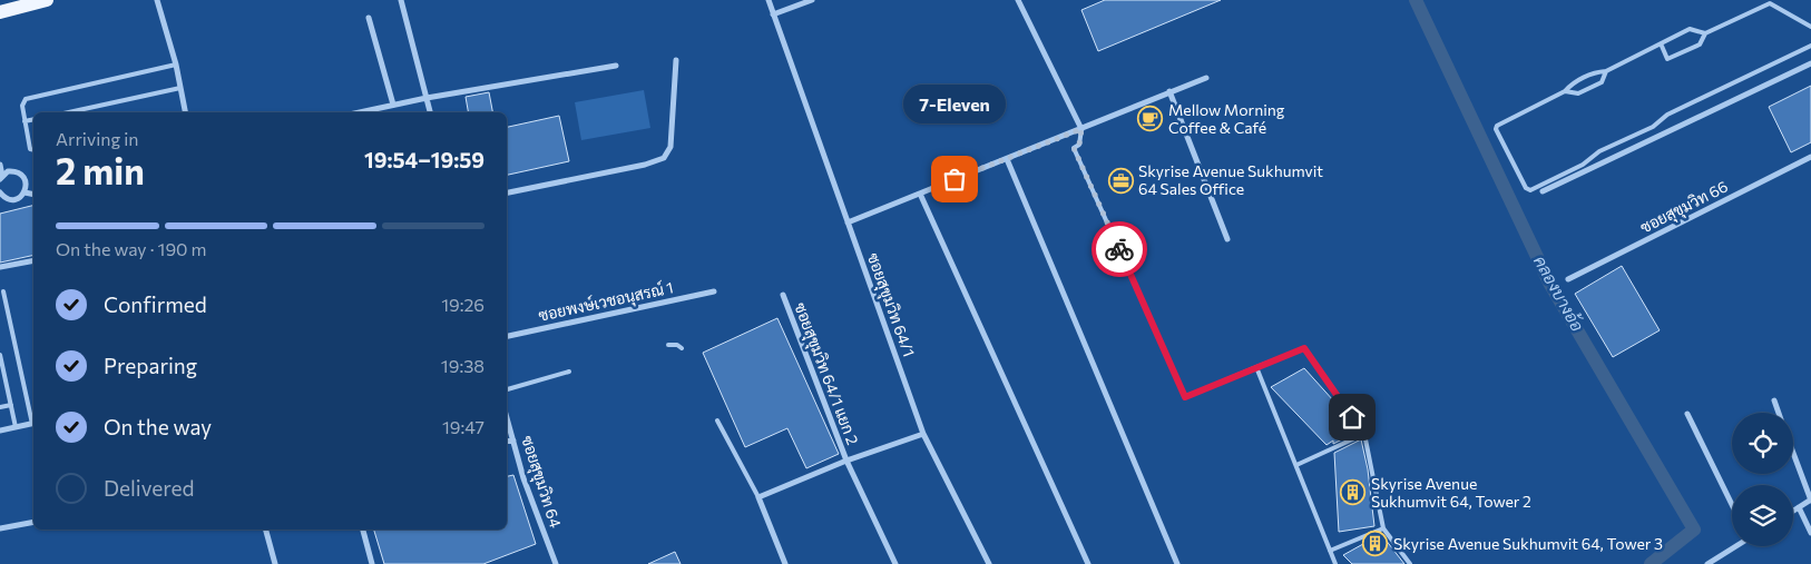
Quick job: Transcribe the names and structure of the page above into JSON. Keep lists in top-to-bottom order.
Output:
{
  "streets": {
    "street": [
      "ซอยสุขุมวิท 66",
      "ซอยพงษ์เวชอนุสรณ์ 1",
      "ซอยสุขุมวิท 64/1",
      "ซอยสุขุมวิท 64/1 แยก 2",
      "ซอยสุขุมวิท 64"
    ]
  },
  "water": ["คลองบางอ้อ"],
  "places": {
    "cafe": ["Mellow Morning Coffee & Café"],
    "other": ["7-Eleven"],
    "office": ["Skyrise Avenue Sukhumvit 64 Sales Office"],
    "building": ["Skyrise Avenue Sukhumvit 64, Tower 2", "Skyrise Avenue Sukhumvit 64, Tower 3"]
  },
  "page": {
    "bubble": "7-Eleven",
    "heading": ["2 min", "Arriving in", "19:54–19:59"],
    "bar": "On the way · 190 m",
    "list": [
      ["Confirmed", "19:26"],
      ["Preparing", "19:38"],
      ["On the way", "19:47"],
      "Delivered"
    ]
  }
}
